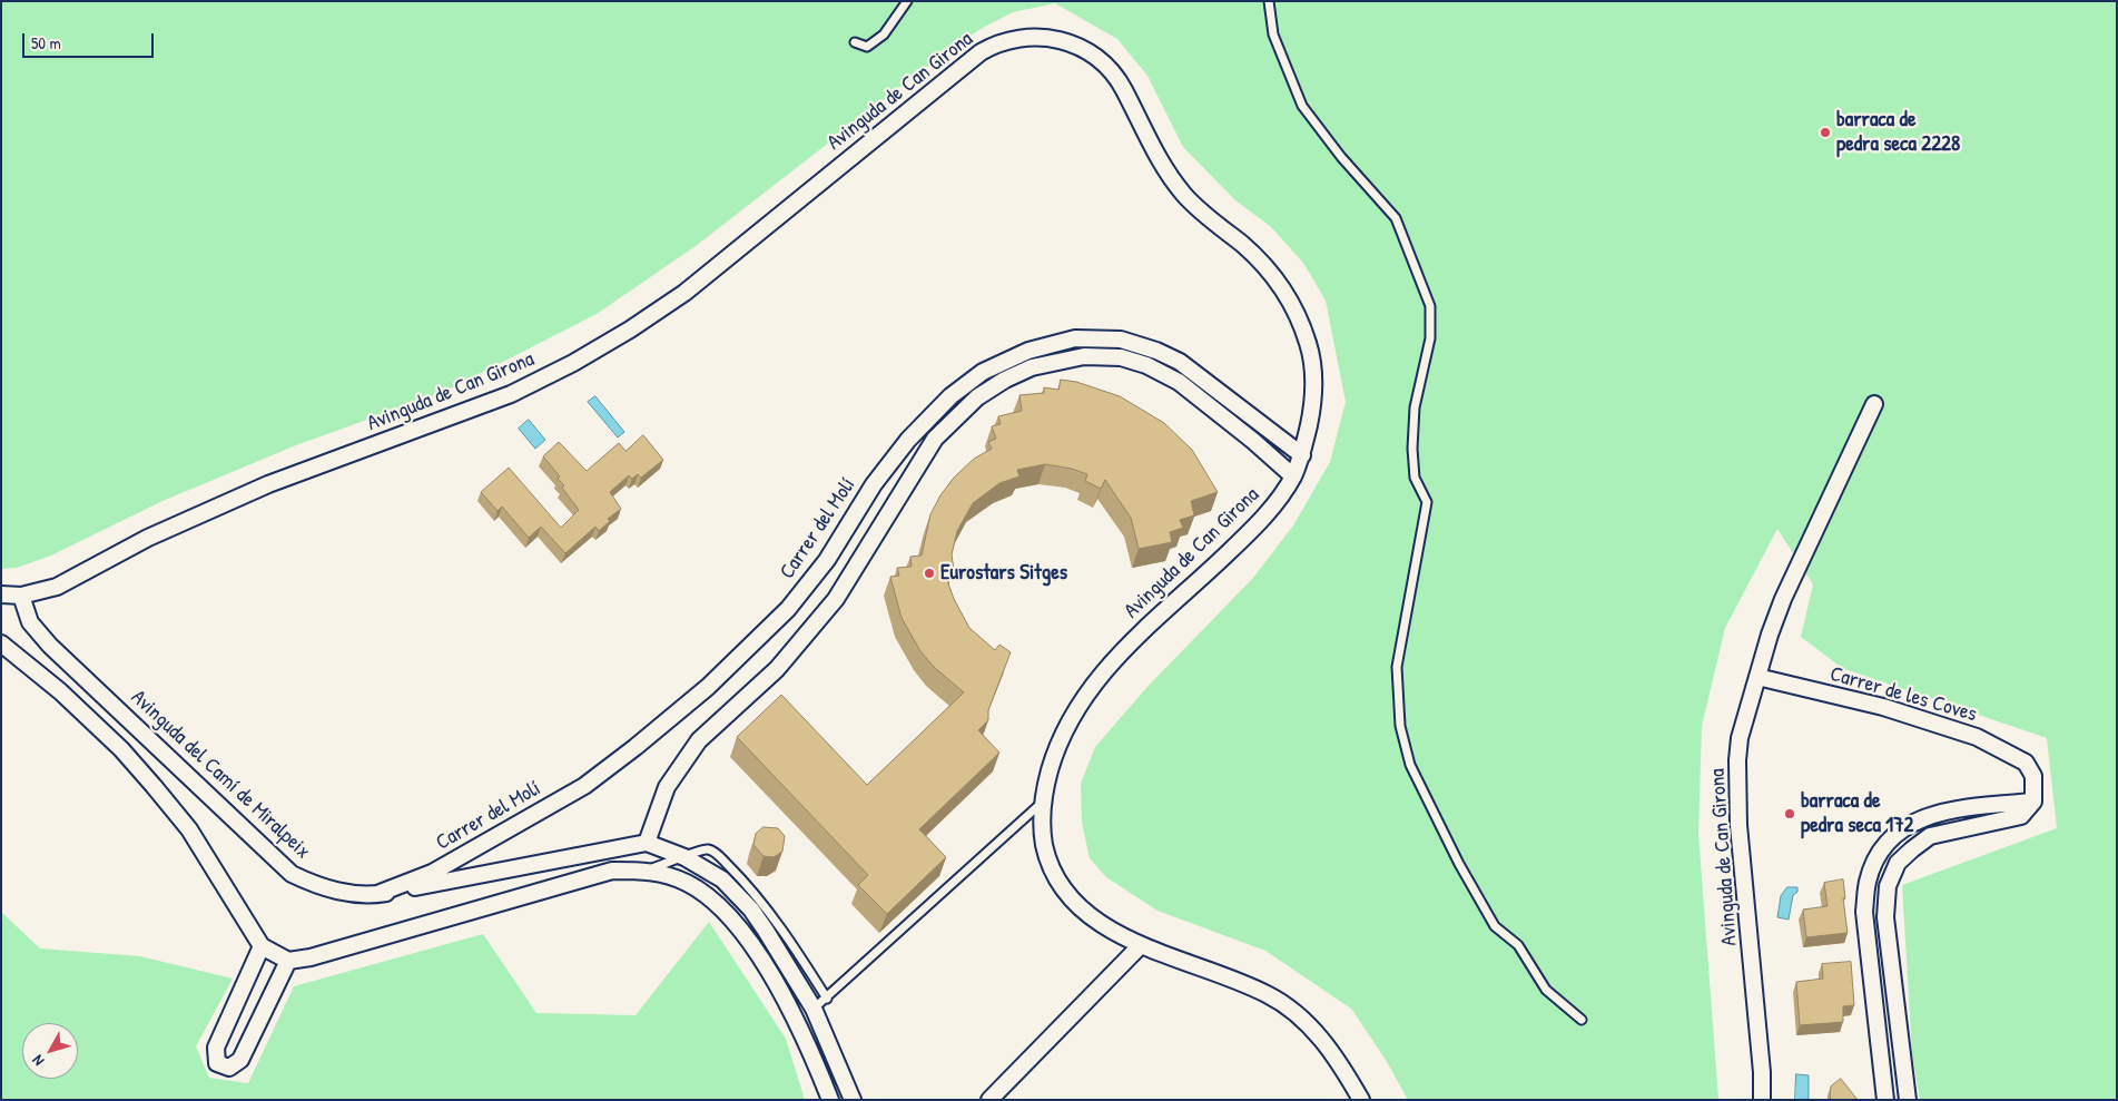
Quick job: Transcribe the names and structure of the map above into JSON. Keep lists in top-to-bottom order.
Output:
{
  "streets": {
    "street": [
      "Avinguda de Can Girona",
      "Carrer del Molí",
      "Carrer de les Coves",
      "Avinguda del Camí de Miralpeix"
    ]
  },
  "crossings": [
    ["Avinguda de Can Girona", "Carrer del Molí"],
    ["Avinguda de Can Girona", "Carrer de les Coves"],
    ["Avinguda de Can Girona", "Avinguda del Camí de Miralpeix"],
    ["Carrer del Molí", "Avinguda del Camí de Miralpeix"]
  ],
  "places": ["barraca de pedra seca 2228", "Eurostars Sitges", "barraca de pedra seca 172"],
  "scale_bar": "50 m",
  "north": "bottom left"
}
